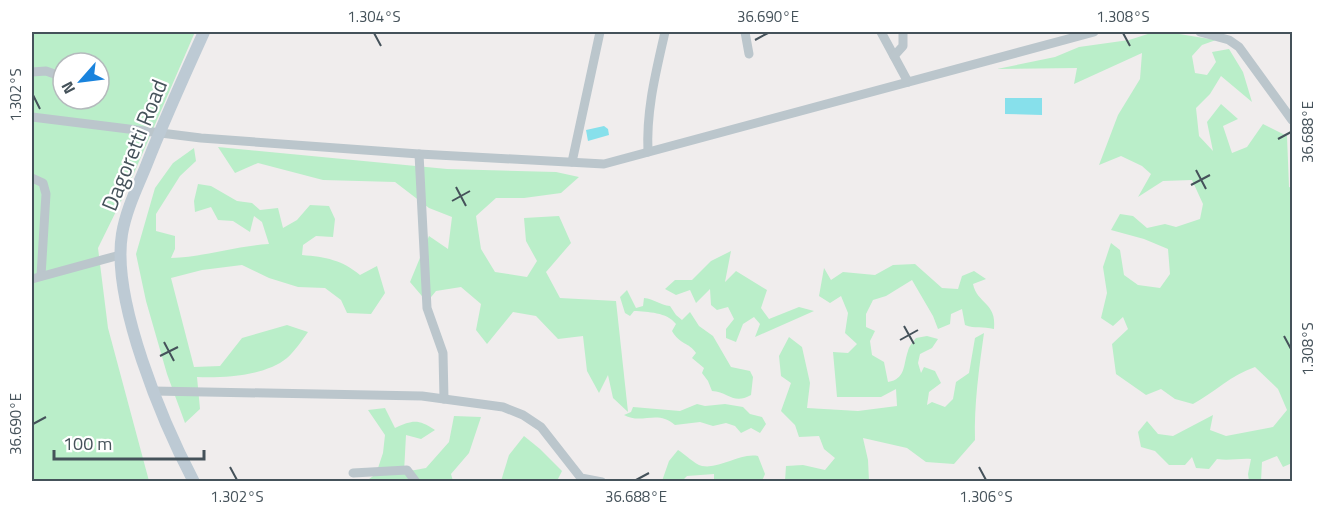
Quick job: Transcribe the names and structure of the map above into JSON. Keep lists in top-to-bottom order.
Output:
{
  "streets": {
    "main road": ["Dagoretti Road"]
  },
  "scale_bar": "100 m",
  "north": "bottom left",
  "coordinates": [
    "1.304°S",
    "36.690°E",
    "1.308°S",
    "1.302°S",
    "36.688°E",
    "1.306°S"
  ]
}
